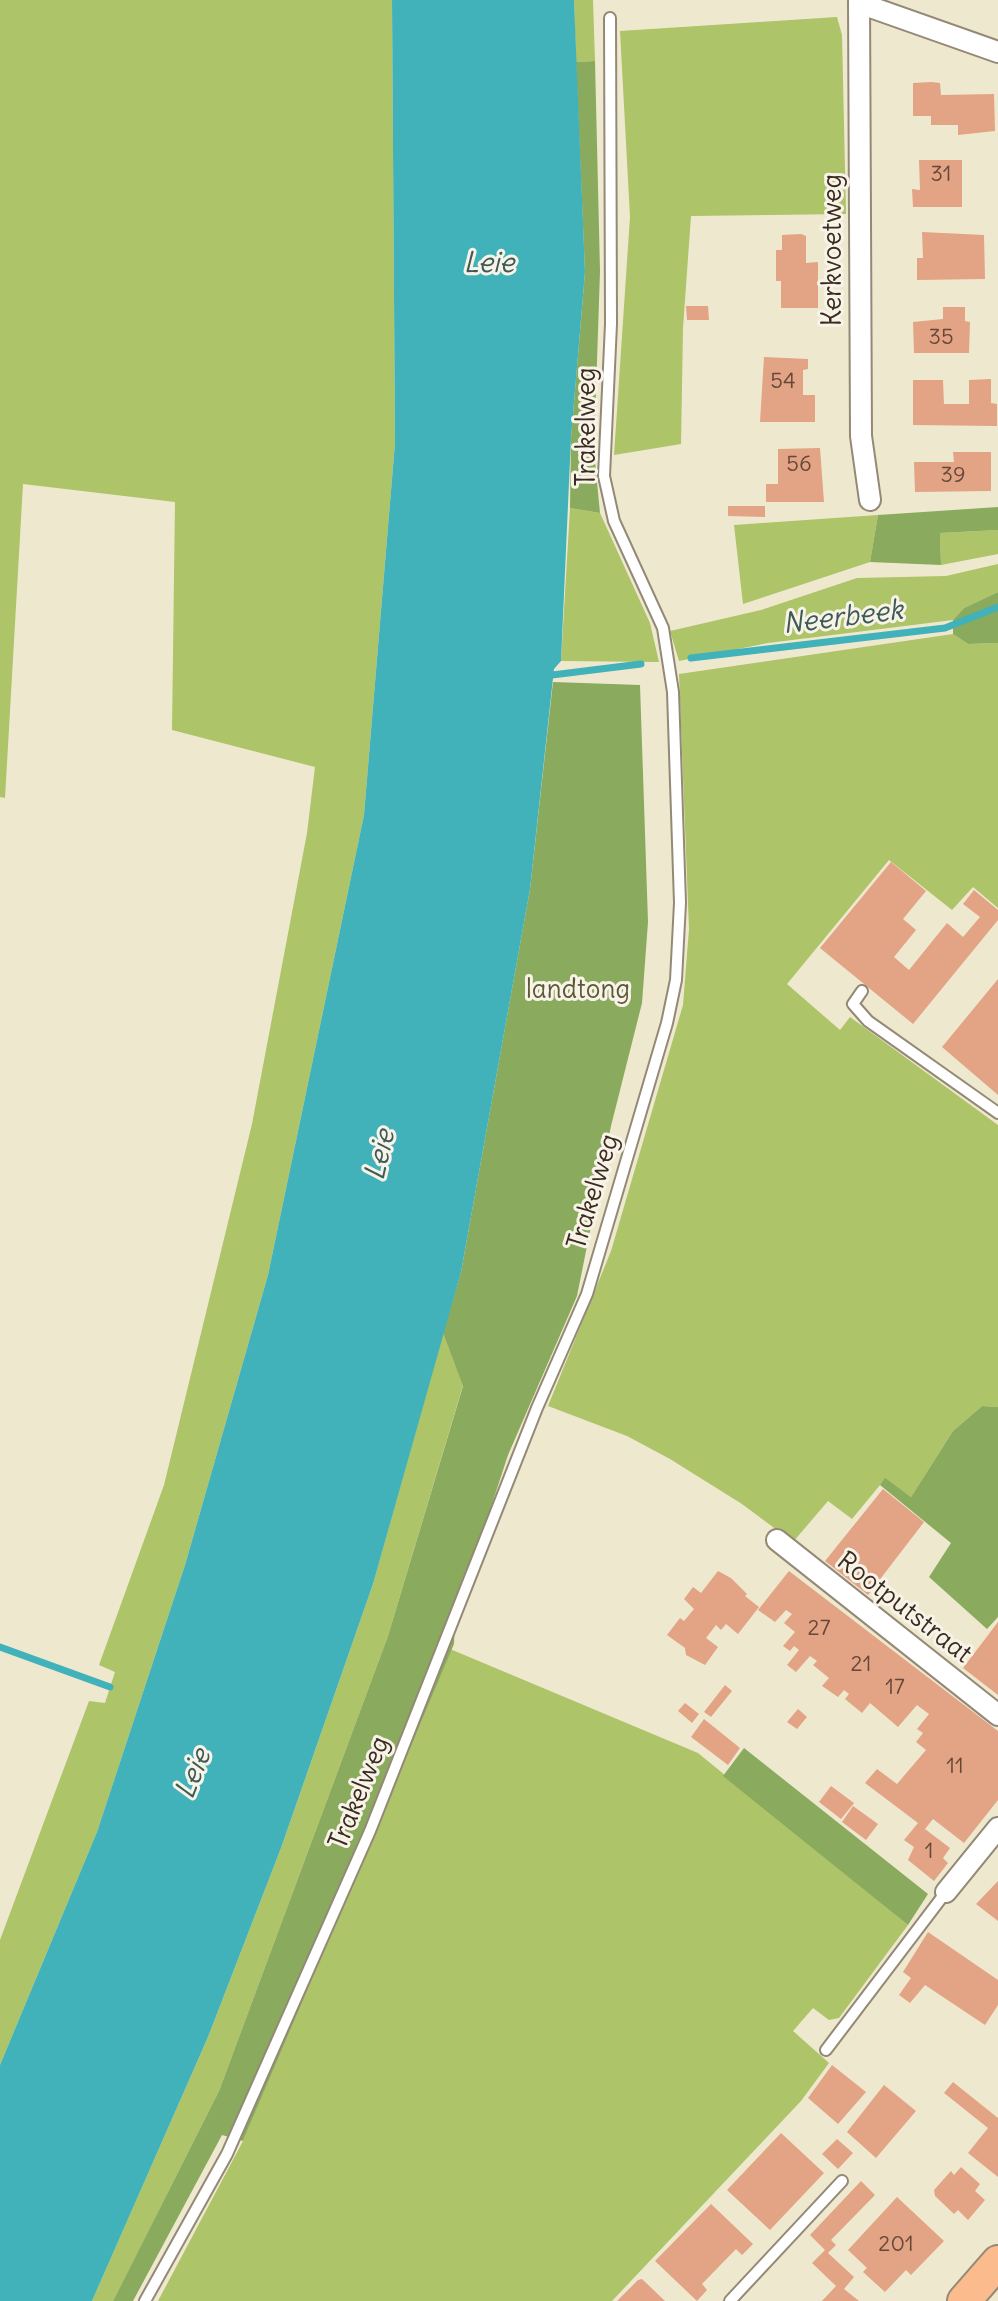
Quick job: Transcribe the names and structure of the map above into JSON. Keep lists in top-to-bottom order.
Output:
{
  "streets": {
    "street": ["Kerkvoetweg", "Rootputstraat"],
    "lane": ["Trakelweg"]
  },
  "water": ["Leie", "Neerbeek"],
  "parks": ["landtong"],
  "house_numbers": [
    "31",
    "35",
    "54",
    "56",
    "39",
    "27",
    "21",
    "17",
    "11",
    "1",
    "201"
  ]
}
